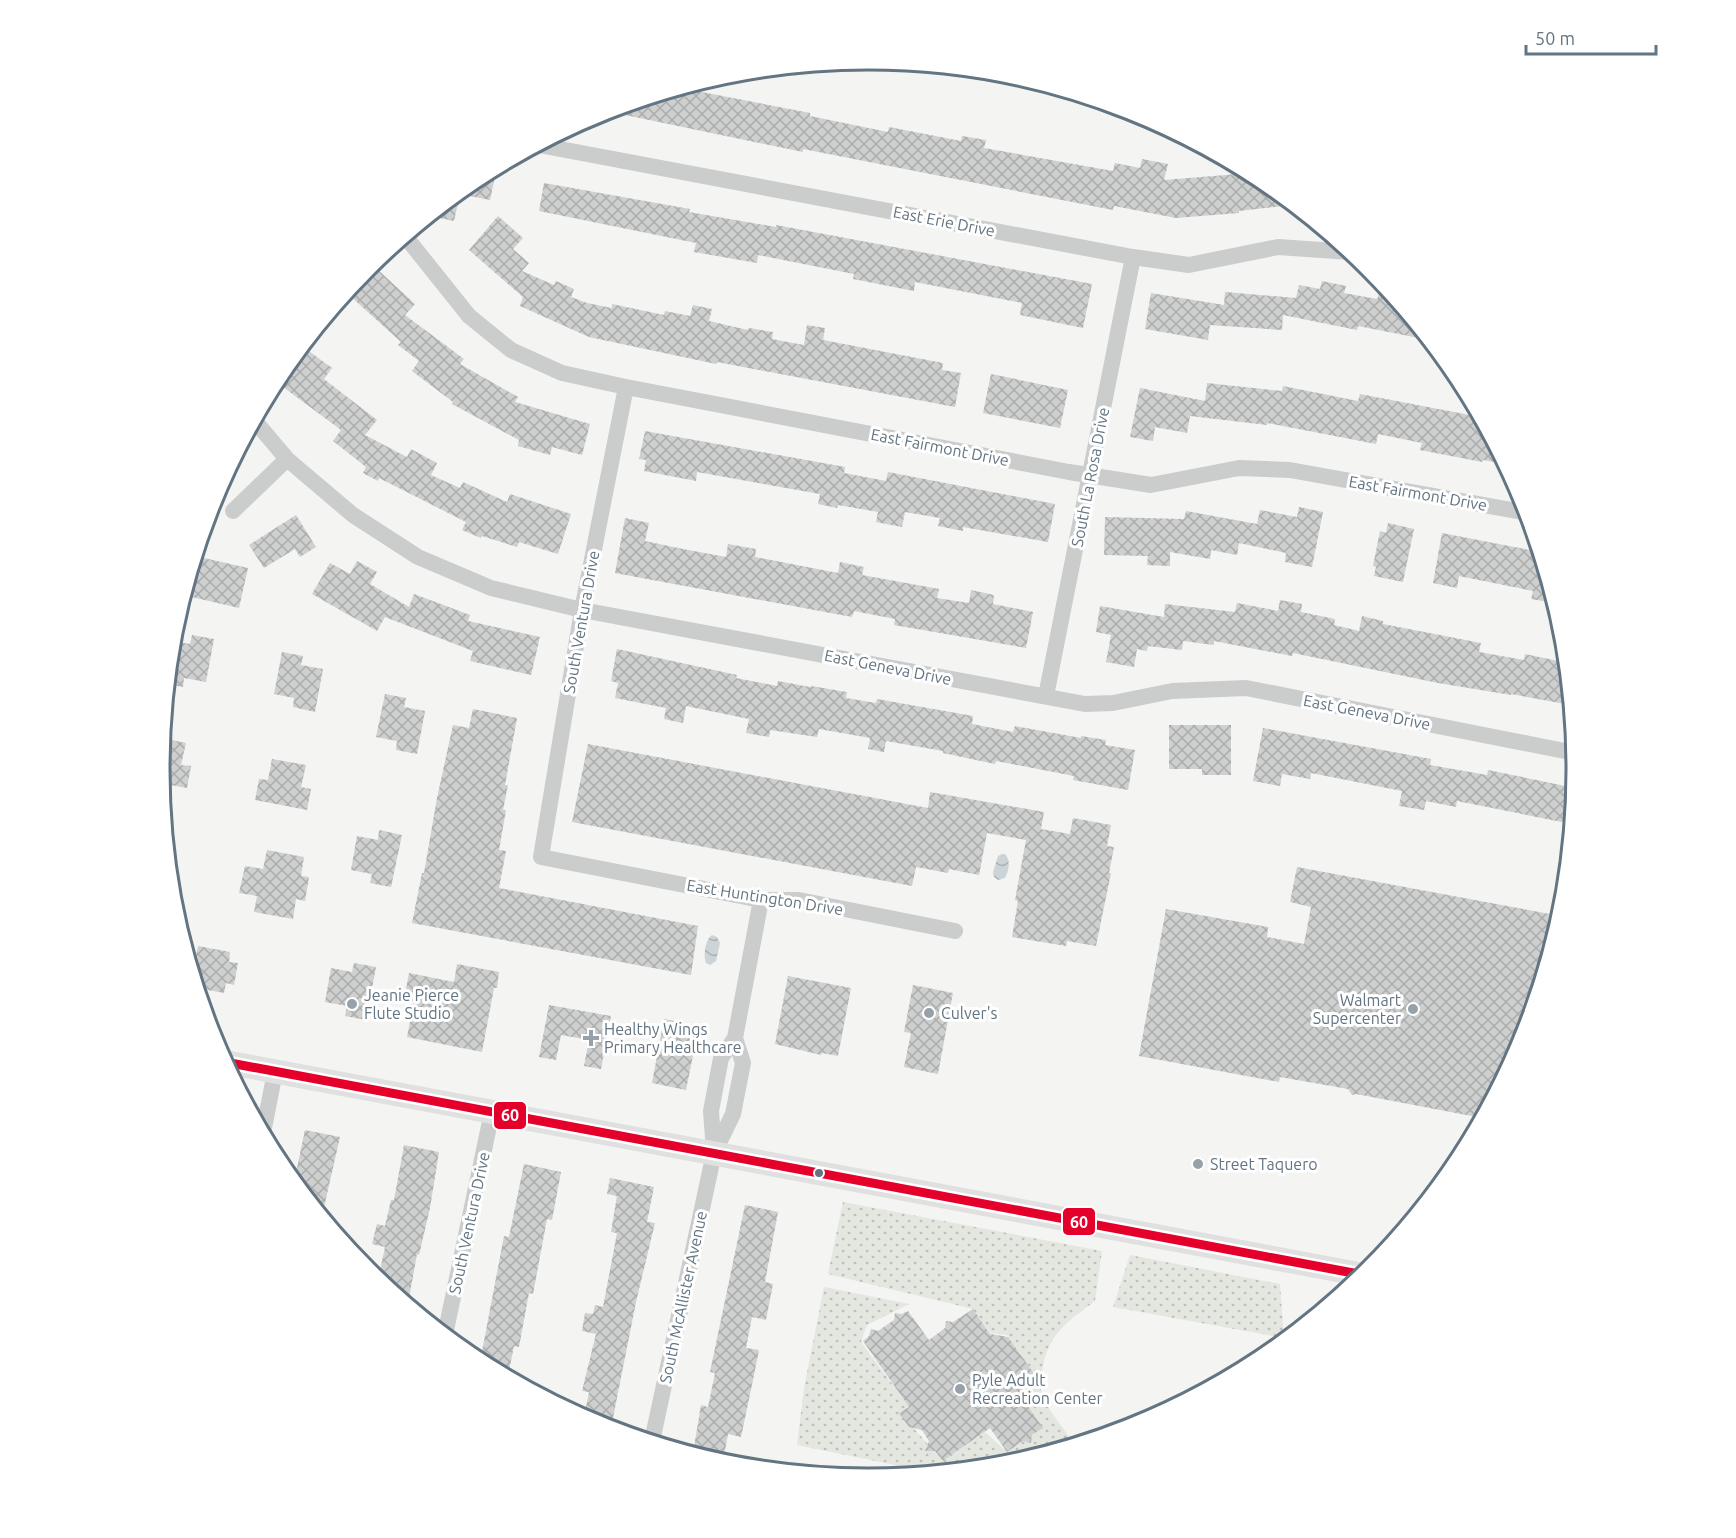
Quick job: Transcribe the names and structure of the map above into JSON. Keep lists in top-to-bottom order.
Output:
{
  "streets": {
    "street": [
      "East Erie Drive",
      "East Fairmont Drive",
      "South La Rosa Drive",
      "South Ventura Drive",
      "East Geneva Drive",
      "East Huntington Drive",
      "South McAllister Avenue"
    ]
  },
  "crossings": [
    ["East Erie Drive", "South La Rosa Drive"],
    ["East Fairmont Drive", "South La Rosa Drive"],
    ["East Fairmont Drive", "South Ventura Drive"],
    ["South La Rosa Drive", "East Geneva Drive"],
    ["South Ventura Drive", "East Geneva Drive"],
    ["South Ventura Drive", "East Huntington Drive"],
    ["East Huntington Drive", "South McAllister Avenue"]
  ],
  "places": {
    "other": [
      "Jeanie Pierce Flute Studio",
      "Walmart Supercenter",
      "Culver's",
      "Street Taquero",
      "Pyle Adult Recreation Center"
    ],
    "health": ["Healthy Wings Primary Healthcare"]
  },
  "lines": ["transit line 60"],
  "scale_bar": "50 m"
}
